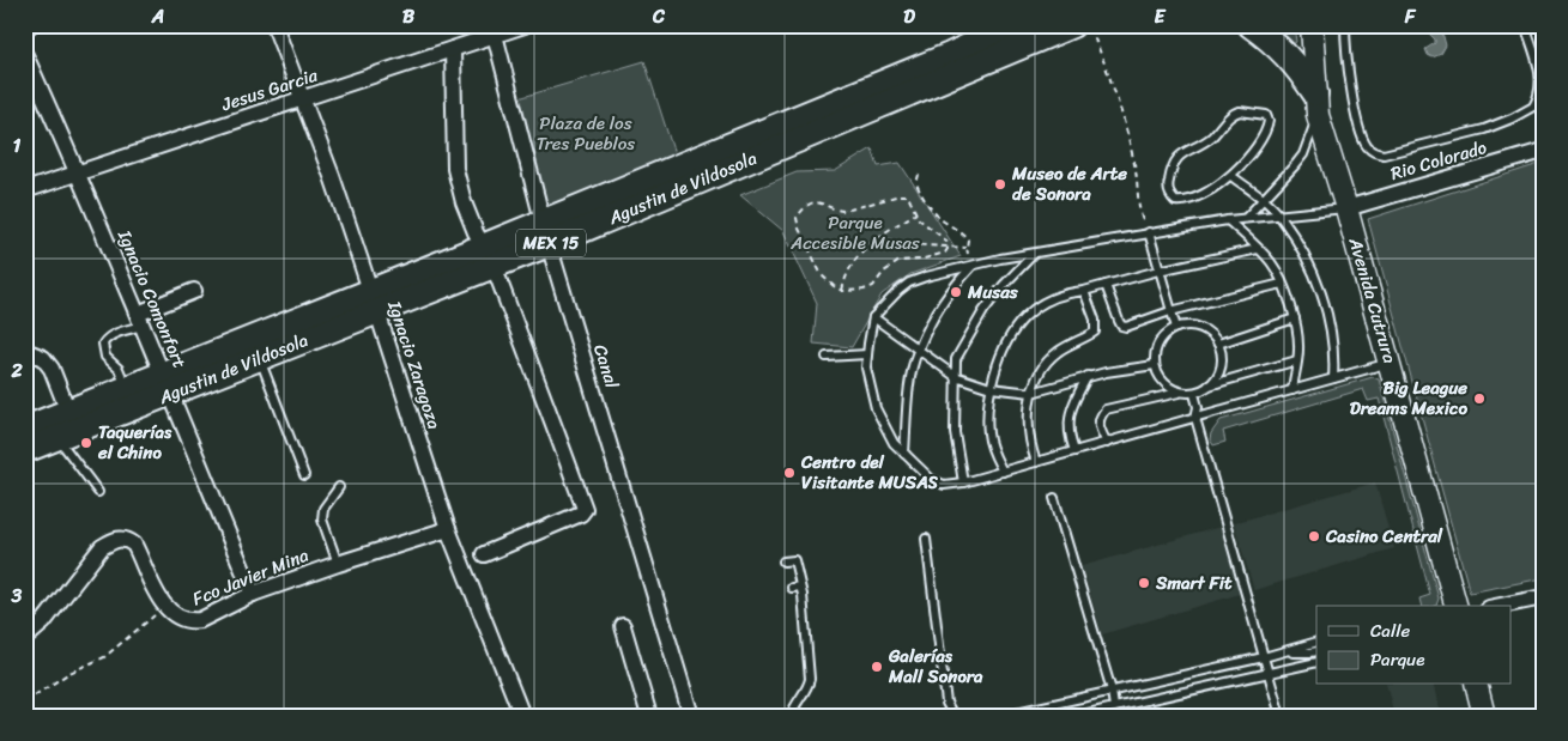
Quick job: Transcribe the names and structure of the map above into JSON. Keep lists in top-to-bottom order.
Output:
{
  "streets": {
    "main road": ["Agustin de Vildosola", "MEX 15"],
    "street": [
      "Jesus Garcia",
      "Rio Colorado",
      "Ignacio Comonfort",
      "Avenida Cutrura",
      "Ignacio Zaragoza",
      "Canal",
      "Fco Javier Mina"
    ]
  },
  "crossings": [
    ["Jesus Garcia", "Ignacio Comonfort"],
    ["Jesus Garcia", "Ignacio Zaragoza"],
    ["Jesus Garcia", "Canal"],
    ["Rio Colorado", "Avenida Cutrura"],
    ["Agustin de Vildosola", "Ignacio Comonfort"],
    ["Agustin de Vildosola", "Ignacio Zaragoza"],
    ["Agustin de Vildosola", "Canal"],
    ["Ignacio Comonfort", "Fco Javier Mina"],
    ["Ignacio Zaragoza", "Fco Javier Mina"]
  ],
  "parks": ["Plaza de los Tres Pueblos", "Parque Accesible Musas"],
  "places": [
    "Museo de Arte de Sonora",
    "Musas",
    "Big League Dreams Mexico",
    "Taquerías el Chino",
    "Centro del Visitante MUSAS",
    "Casino Central",
    "Smart Fit",
    "Galerías Mall Sonora"
  ],
  "legend": ["Calle", "Parque"],
  "grid": {
    "columns": [
      "A",
      "B",
      "C",
      "D",
      "E",
      "F"
    ],
    "rows": ["1", "2", "3"]
  }
}
